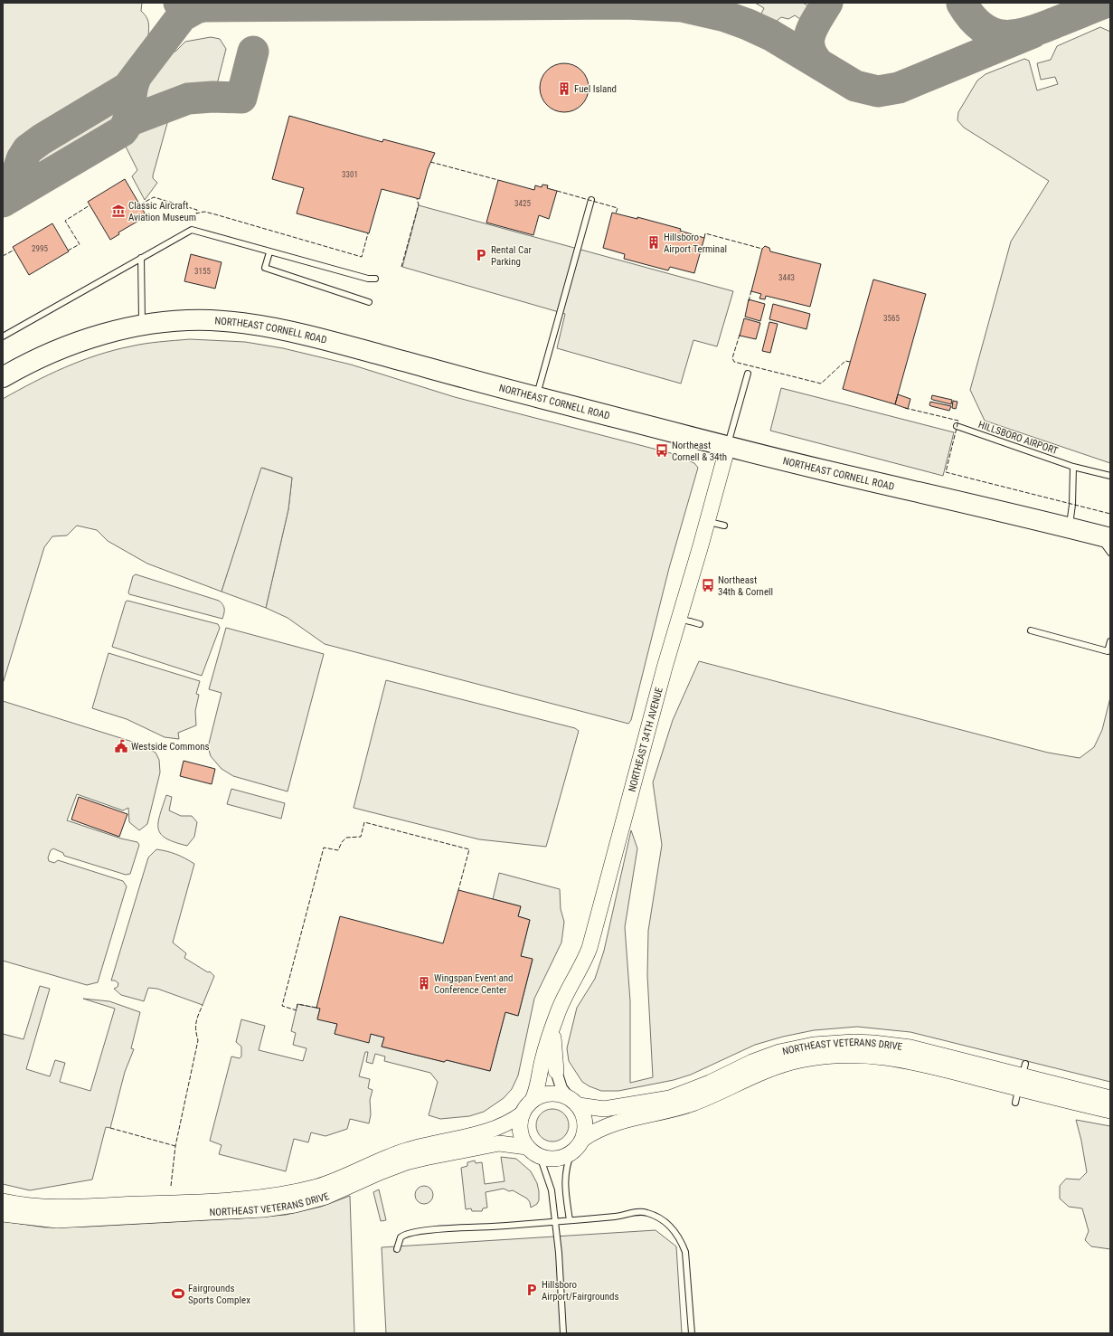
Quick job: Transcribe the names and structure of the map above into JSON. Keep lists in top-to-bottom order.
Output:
{
  "streets": {
    "highway": ["NORTHEAST CORNELL ROAD"],
    "street": ["NORTHEAST 34TH AVENUE", "NORTHEAST VETERANS DRIVE"],
    "lane": ["HILLSBORO AIRPORT"]
  },
  "crossings": [
    ["NORTHEAST CORNELL ROAD", "NORTHEAST 34TH AVENUE"],
    ["NORTHEAST 34TH AVENUE", "NORTHEAST VETERANS DRIVE"]
  ],
  "places": {
    "building": ["Fuel Island", "Hillsboro Airport Terminal", "Wingspan Event and Conference Center"],
    "museum": ["Classic Aircraft Aviation Museum"],
    "parking": ["Rental Car Parking", "Hillsboro Airport/Fairgrounds"],
    "bus stop": ["Northeast Cornell & 34th", "Northeast 34th & Cornell"],
    "public building": ["Westside Commons"],
    "sports": ["Fairgrounds Sports Complex"]
  },
  "house_numbers": [
    "3301",
    "3425",
    "2995",
    "3155",
    "3443",
    "3565"
  ]
}
